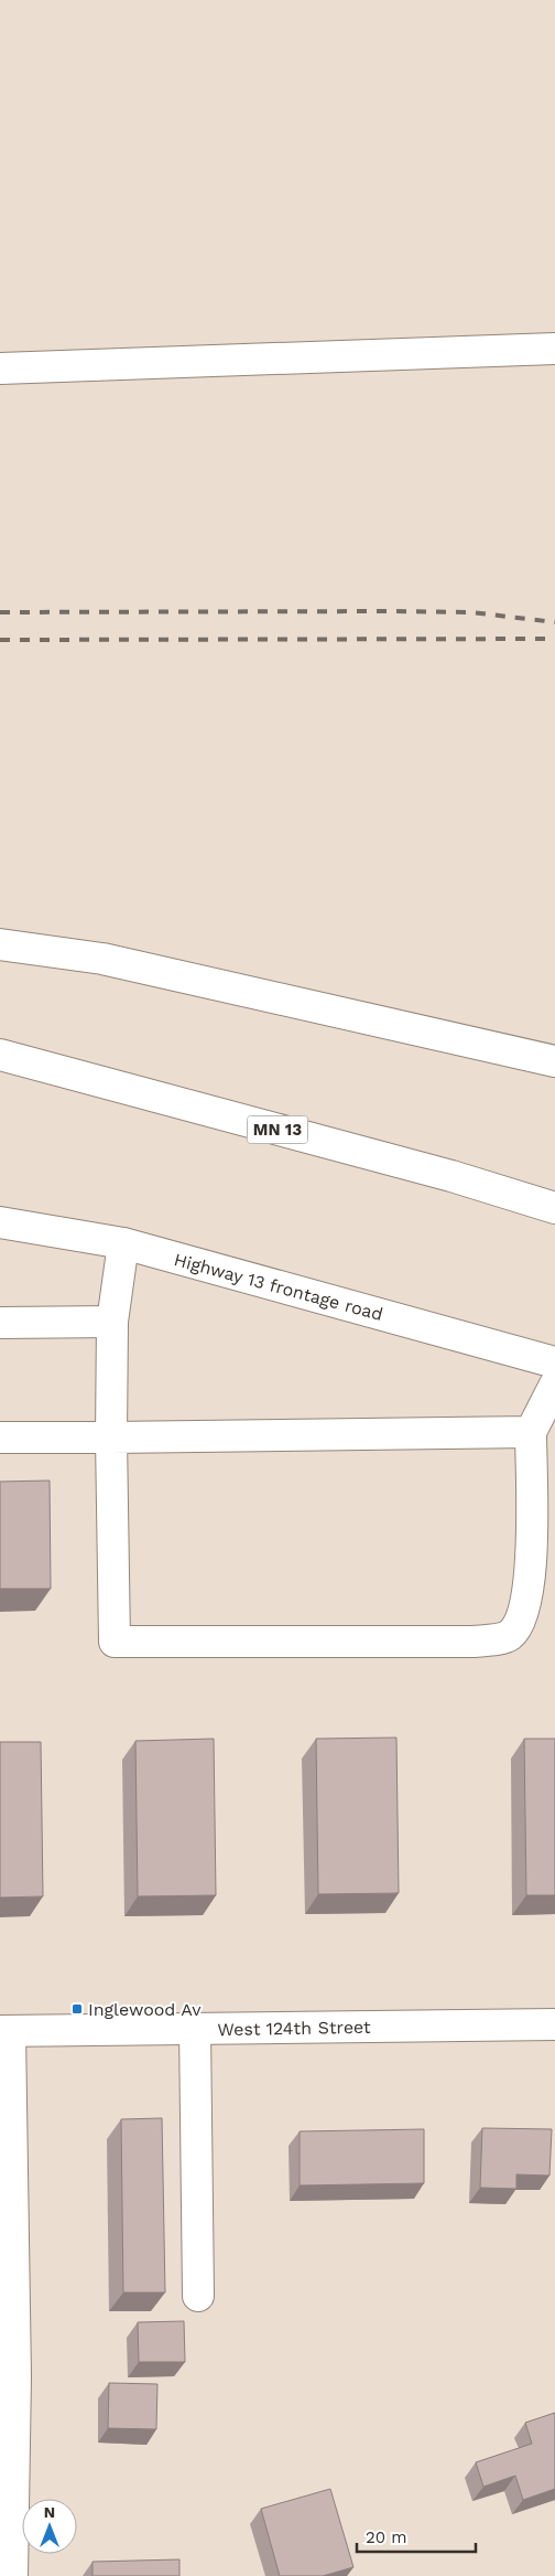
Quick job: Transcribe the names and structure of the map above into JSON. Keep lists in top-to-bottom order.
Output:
{
  "streets": {
    "main road": ["MN 13", "Highway 13 frontage road", "West 124th Street"]
  },
  "places": {
    "transit": ["Inglewood Av"]
  },
  "scale_bar": "20 m",
  "north": "top"
}
